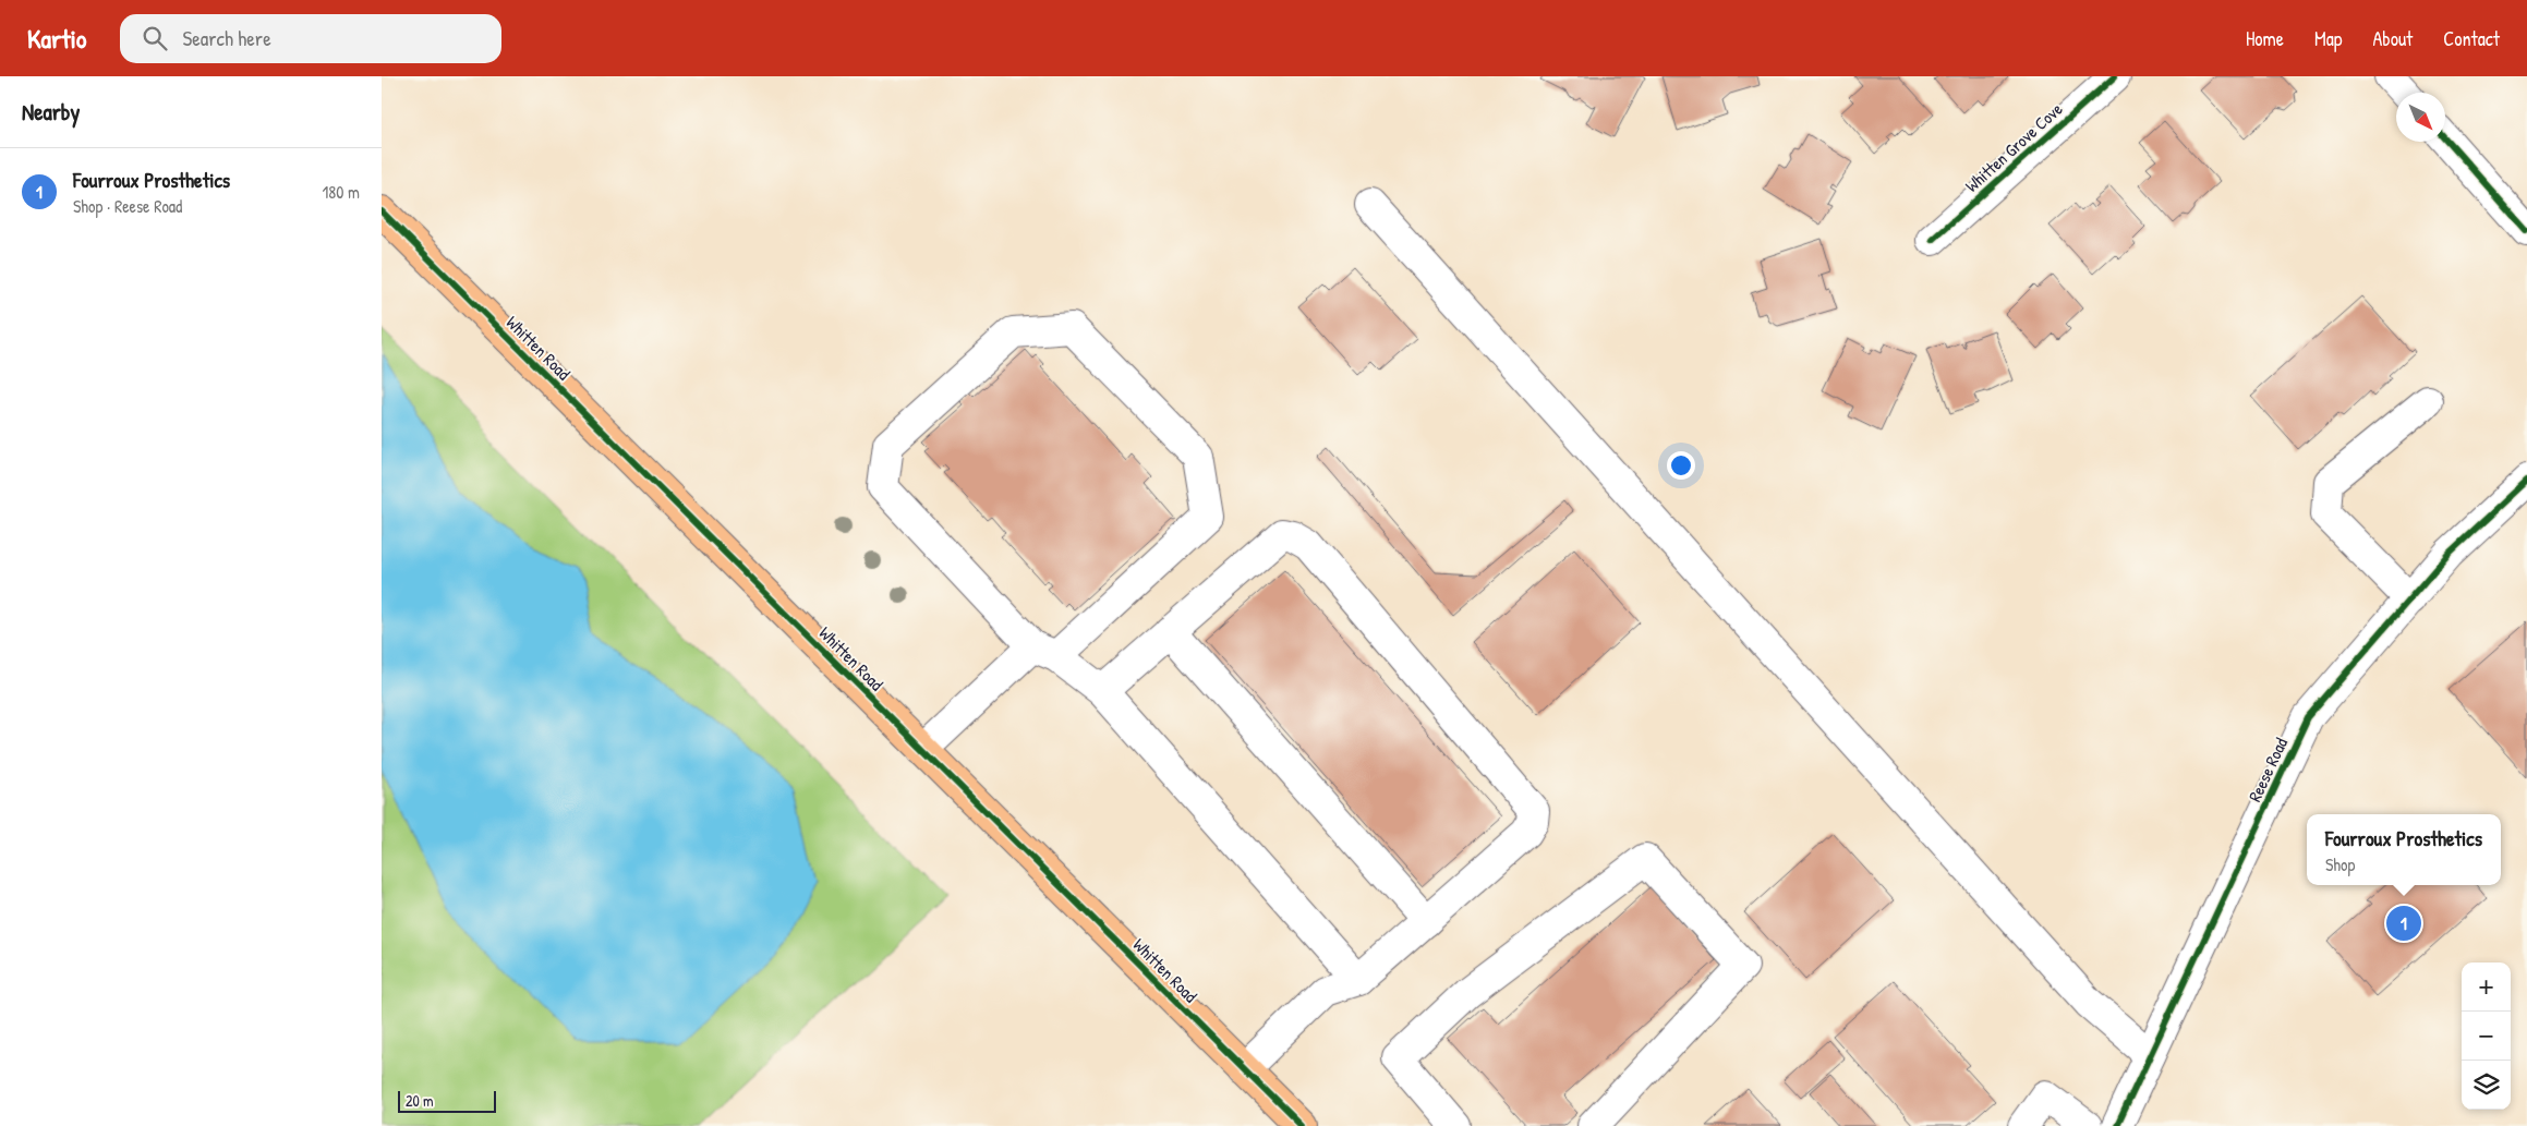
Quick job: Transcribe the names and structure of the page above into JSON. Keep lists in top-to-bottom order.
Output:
{
  "streets": {
    "main road": ["Whitten Road"],
    "street": ["Whitten Grove Cove", "Reese Road"]
  },
  "scale_bar": "20 m",
  "north": "bottom right",
  "page": {
    "header": "Kartio",
    "search": "Search here",
    "nav": [
      "Home",
      "Map",
      "About",
      "Contact"
    ],
    "heading": "Nearby",
    "list": [
      {
        "mark": "1",
        "name": "Fourroux Prosthetics",
        "note": "Shop · Reese Road",
        "value": "180 m"
      }
    ],
    "popup": ["Fourroux Prosthetics", "Shop"],
    "pins": "1",
    "map_buttons": ["+", "−"],
    "scale": "20 m"
  }
}
